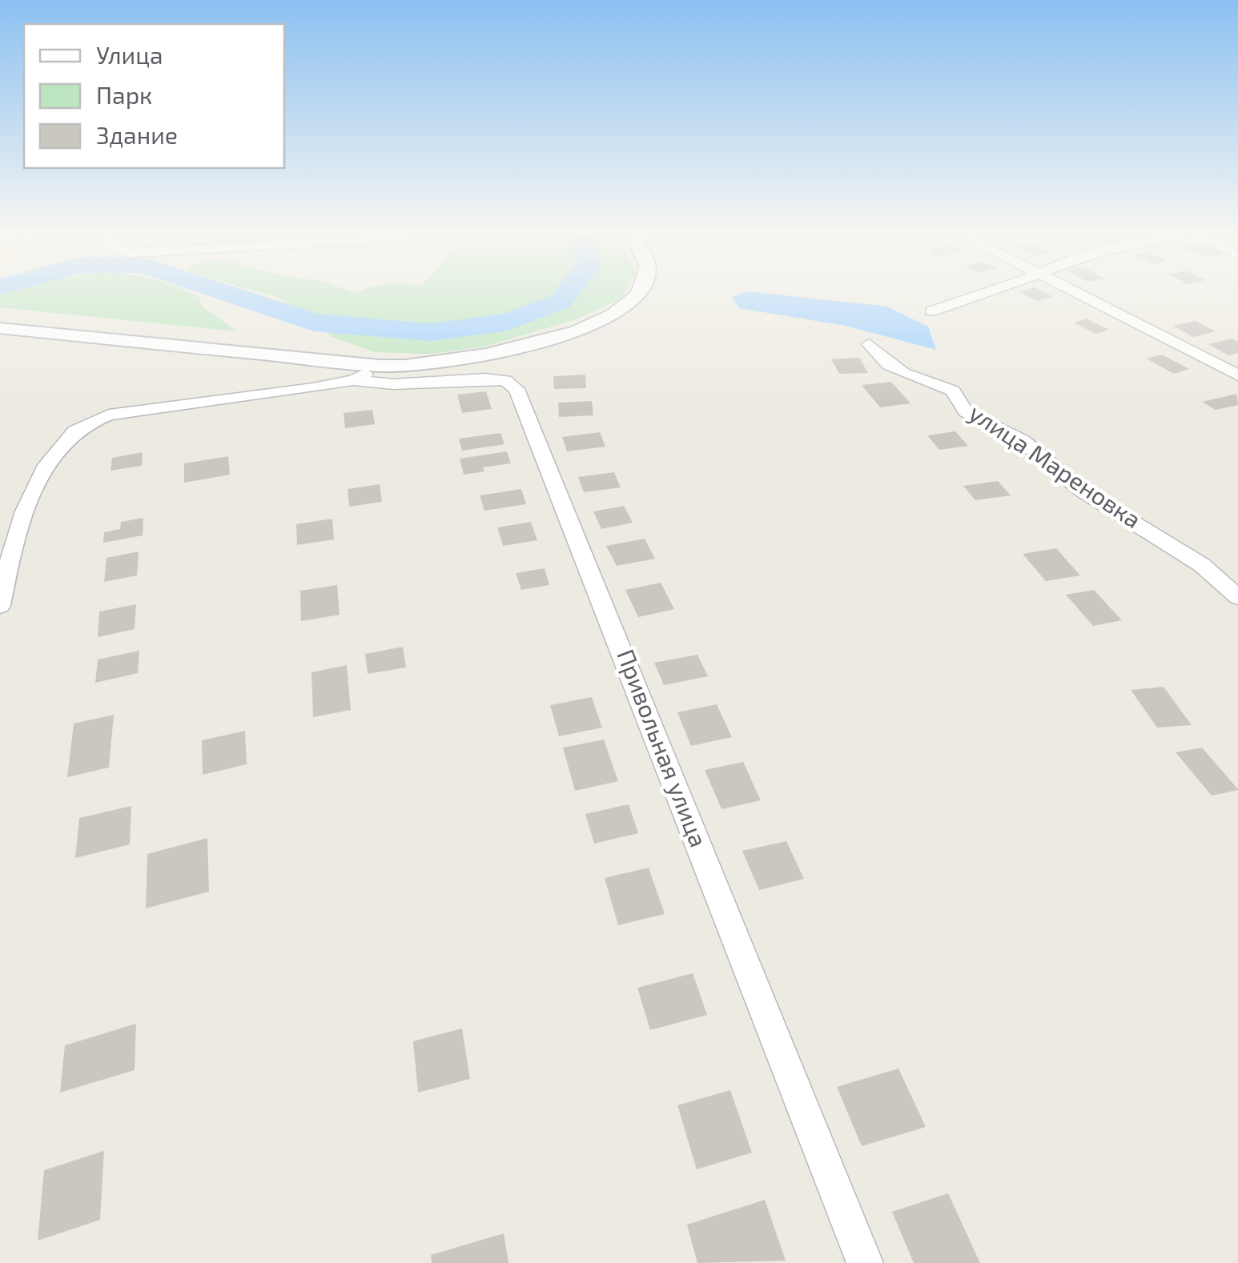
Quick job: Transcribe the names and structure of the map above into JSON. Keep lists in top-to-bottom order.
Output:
{
  "streets": {
    "street": ["улица Мареновка", "Привольная улица"]
  },
  "legend": ["Улица", "Парк", "Здание"]
}
